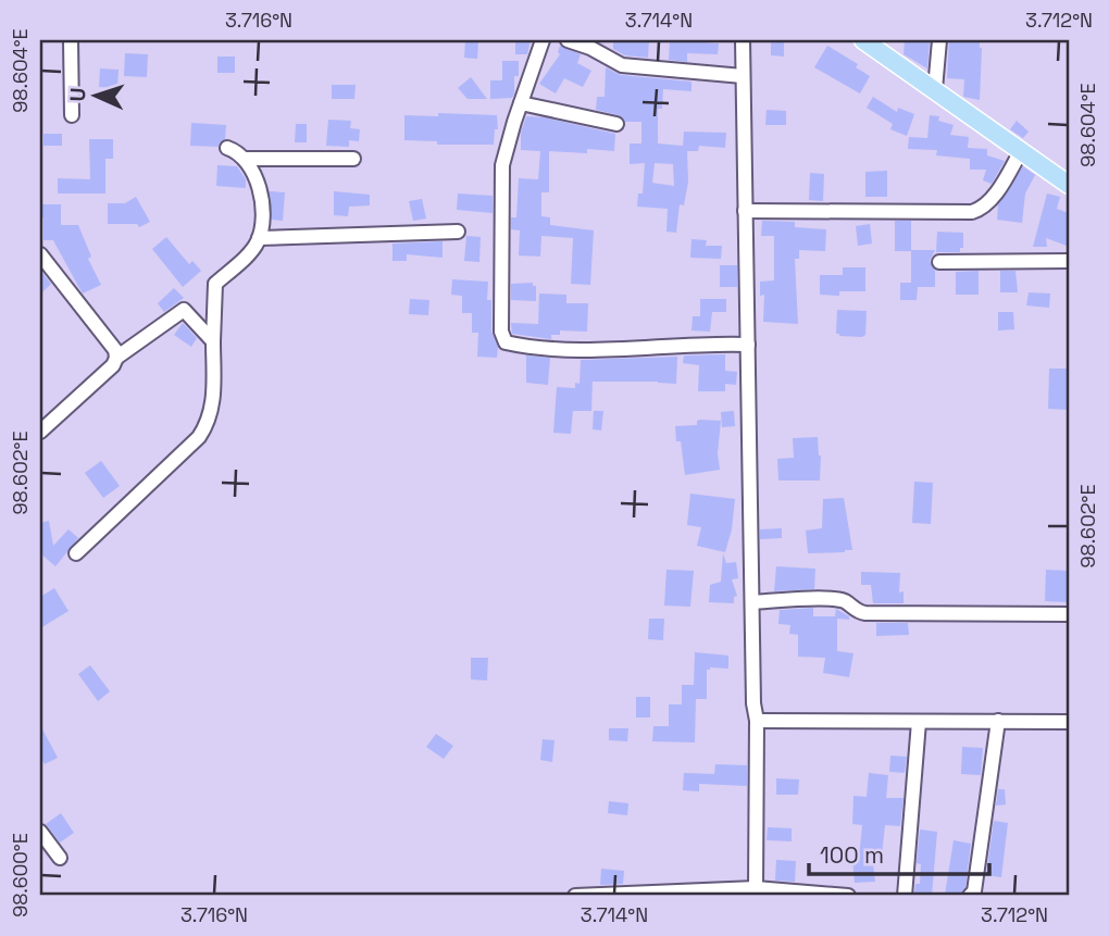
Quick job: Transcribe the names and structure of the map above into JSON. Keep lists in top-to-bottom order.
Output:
{
  "scale_bar": "100 m",
  "north": "left",
  "coordinates": [
    "3.716°N",
    "3.714°N",
    "3.712°N",
    "98.604°E",
    "98.602°E",
    "98.600°E"
  ]
}
